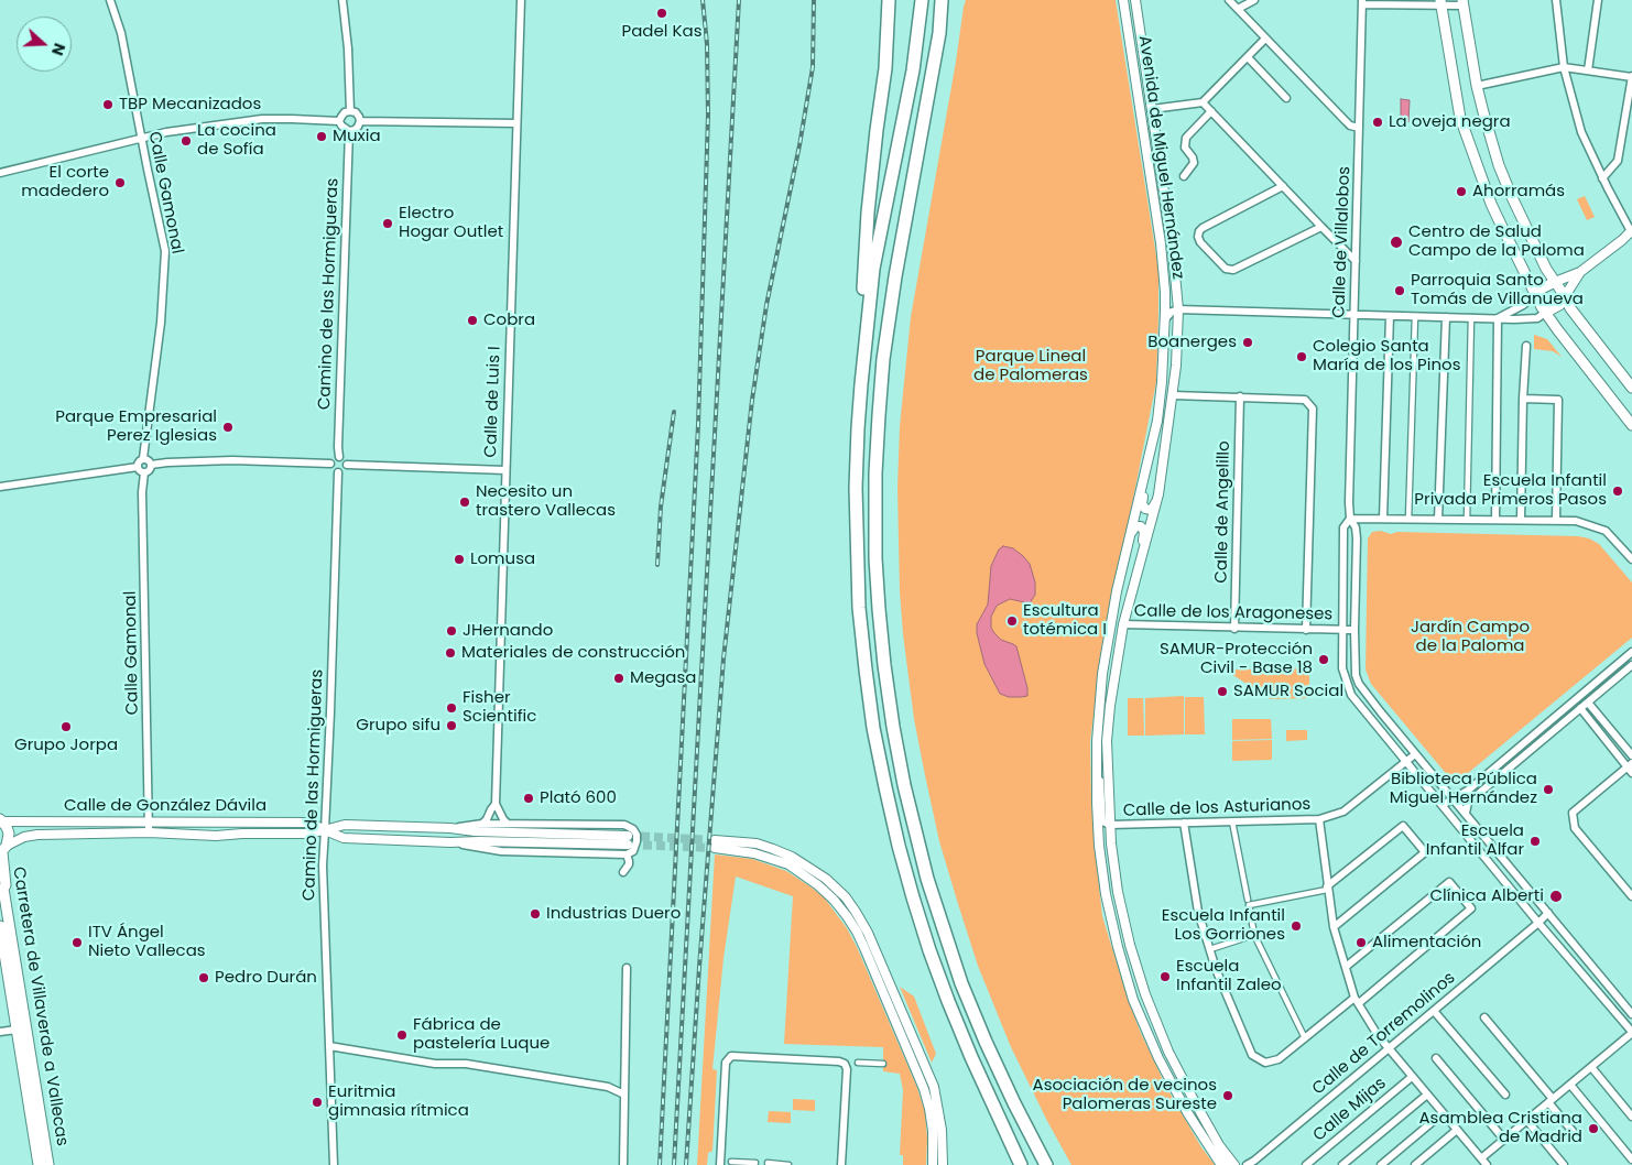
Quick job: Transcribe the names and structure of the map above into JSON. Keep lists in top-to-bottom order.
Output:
{
  "streets": {
    "main road": ["Carretera de Villaverde a Vallecas"],
    "street": [
      "Avenida de Miguel Hernández",
      "Calle Gamonal",
      "Calle de Villalobos",
      "Camino de las Hormigueras",
      "Calle de Luis I",
      "Calle de Angelillo",
      "Calle de los Aragoneses",
      "Calle de González Dávila",
      "Calle de los Asturianos",
      "Calle de Torremolinos",
      "Calle Mijas"
    ]
  },
  "crossings": [
    ["Avenida de Miguel Hernández", "Calle de los Aragoneses"],
    ["Avenida de Miguel Hernández", "Calle de los Asturianos"],
    ["Calle Gamonal", "Calle de González Dávila"],
    ["Camino de las Hormigueras", "Calle de González Dávila"],
    ["Calle de Angelillo", "Calle de los Aragoneses"],
    ["Calle de González Dávila", "Carretera de Villaverde a Vallecas"]
  ],
  "parks": ["Parque Lineal de Palomeras", "Jardín Campo de la Paloma"],
  "places": [
    "Padel Kas",
    "TBP Mecanizados",
    "La oveja negra",
    "Muxia",
    "La cocina de Sofía",
    "El corte madedero",
    "Ahorramás",
    "Electro Hogar Outlet",
    "Centro de Salud Campo de la Paloma",
    "Parroquia Santo Tomás de Villanueva",
    "Cobra",
    "Boanerges",
    "Colegio Santa María de los Pinos",
    "Parque Empresarial Perez Iglesias",
    "Escuela Infantil Privada Primeros Pasos",
    "Necesito un trastero Vallecas",
    "Lomusa",
    "Escultura totémica I",
    "JHernando",
    "Materiales de construcción",
    "SAMUR-Protección Civil - Base 18",
    "Megasa",
    "SAMUR Social",
    "Fisher Scientific",
    "Grupo sifu",
    "Grupo Jorpa",
    "Biblioteca Pública Miguel Hernández",
    "Plató 600",
    "Escuela Infantil Alfar",
    "Clínica Alberti",
    "Industrias Duero",
    "Escuela Infantil Los Gorriones",
    "ITV Ángel Nieto Vallecas",
    "Alimentación",
    "Escuela Infantil Zaleo",
    "Pedro Durán",
    "Fábrica de pastelería Luque",
    "Asociación de vecinos Palomeras Sureste",
    "Euritmia gimnasia rítmica",
    "Asamblea Cristiana de Madrid"
  ],
  "north": "right"
}
